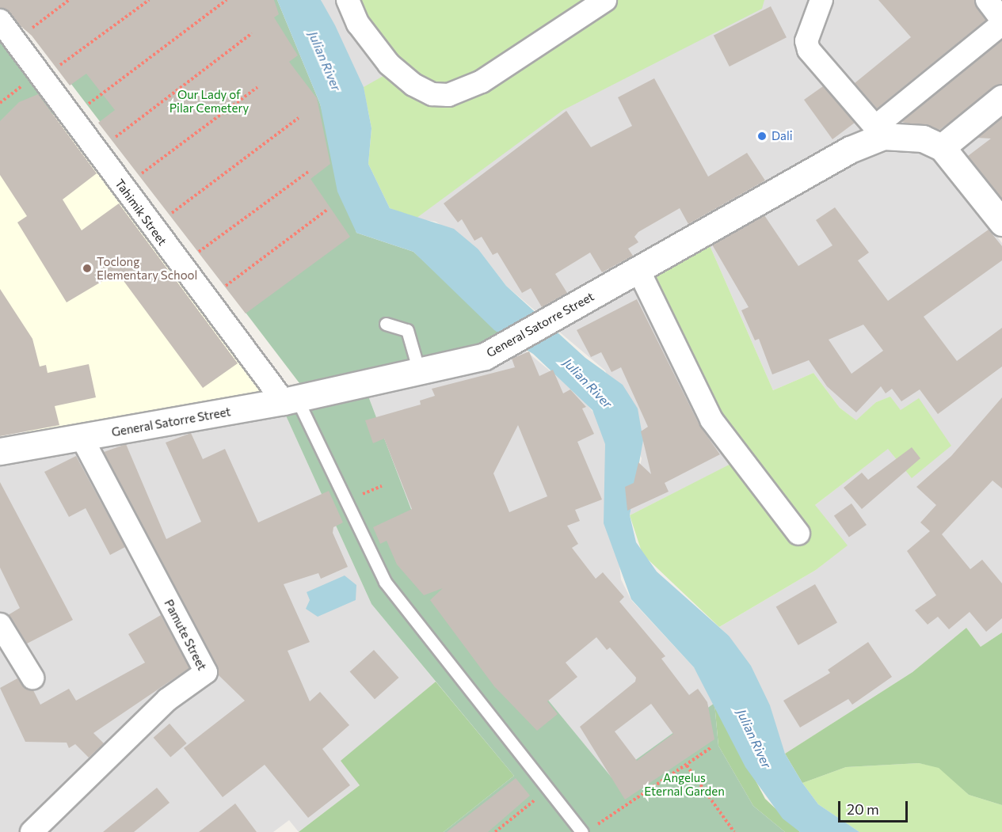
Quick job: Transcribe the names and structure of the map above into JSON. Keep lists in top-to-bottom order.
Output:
{
  "streets": {
    "street": ["Tahimik Street", "General Satorre Street", "Pamute Street"]
  },
  "crossings": [
    ["Tahimik Street", "General Satorre Street"],
    ["General Satorre Street", "Pamute Street"]
  ],
  "water": ["Julian River"],
  "parks": ["Our Lady of Pilar Cemetery", "Angelus Eternal Garden"],
  "places": ["Dali", "Toclong Elementary School"],
  "scale_bar": "20 m"
}
